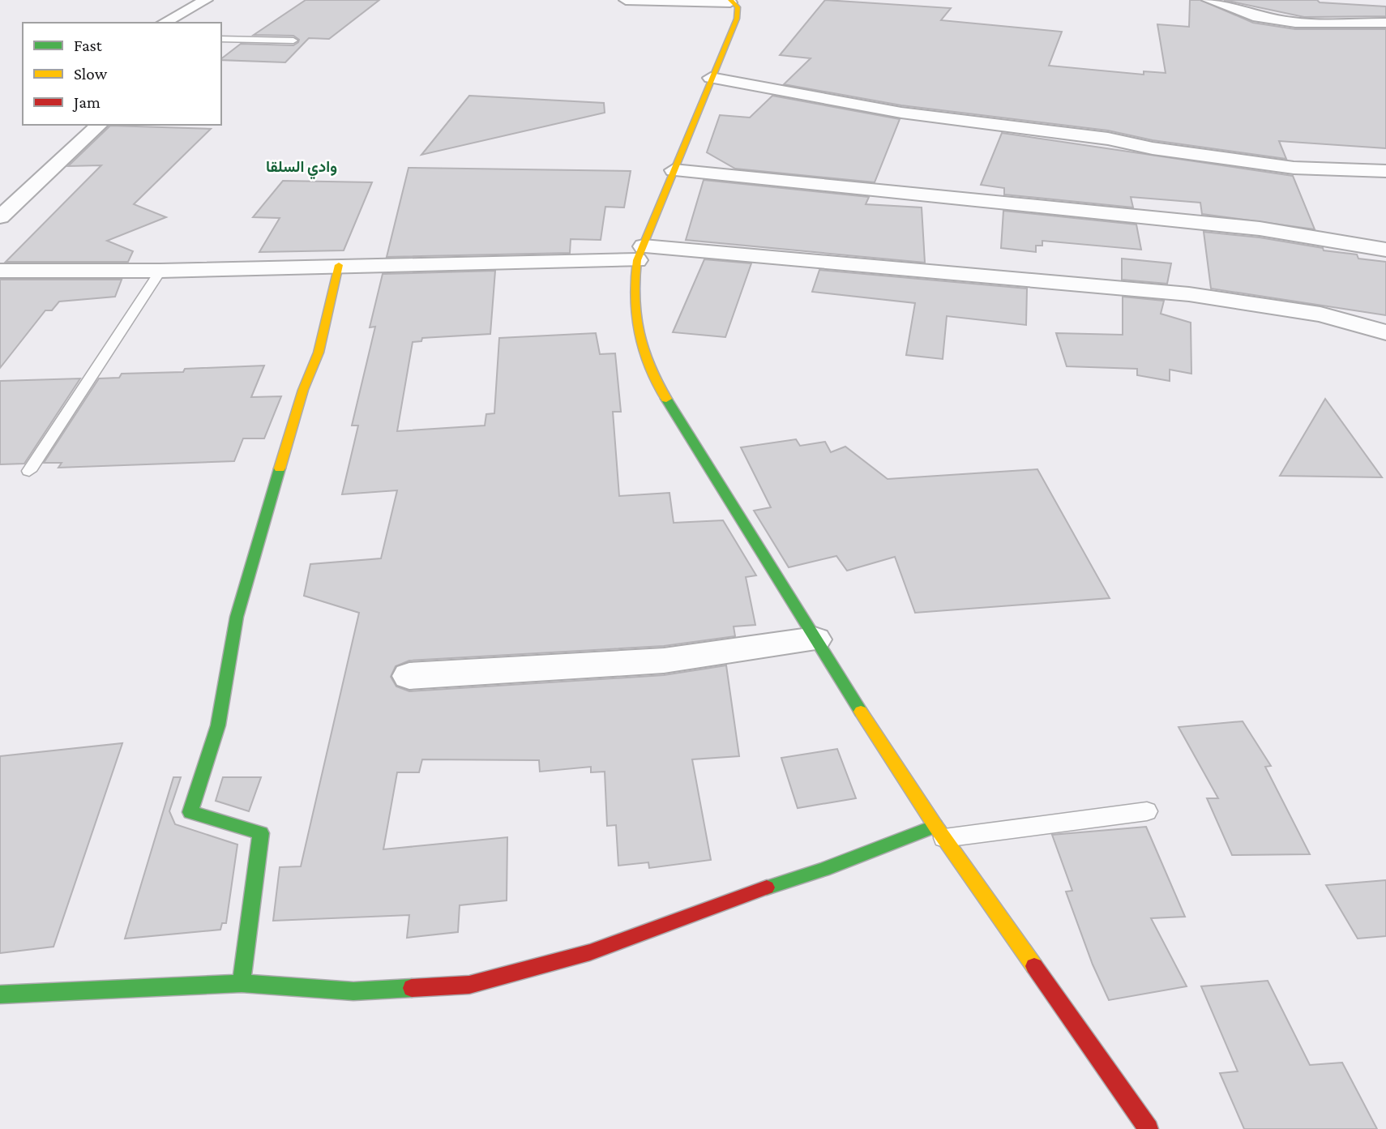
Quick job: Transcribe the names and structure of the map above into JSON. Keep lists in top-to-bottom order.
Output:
{
  "districts": ["وادي السلقا"],
  "legend": ["Fast", "Slow", "Jam"]
}
